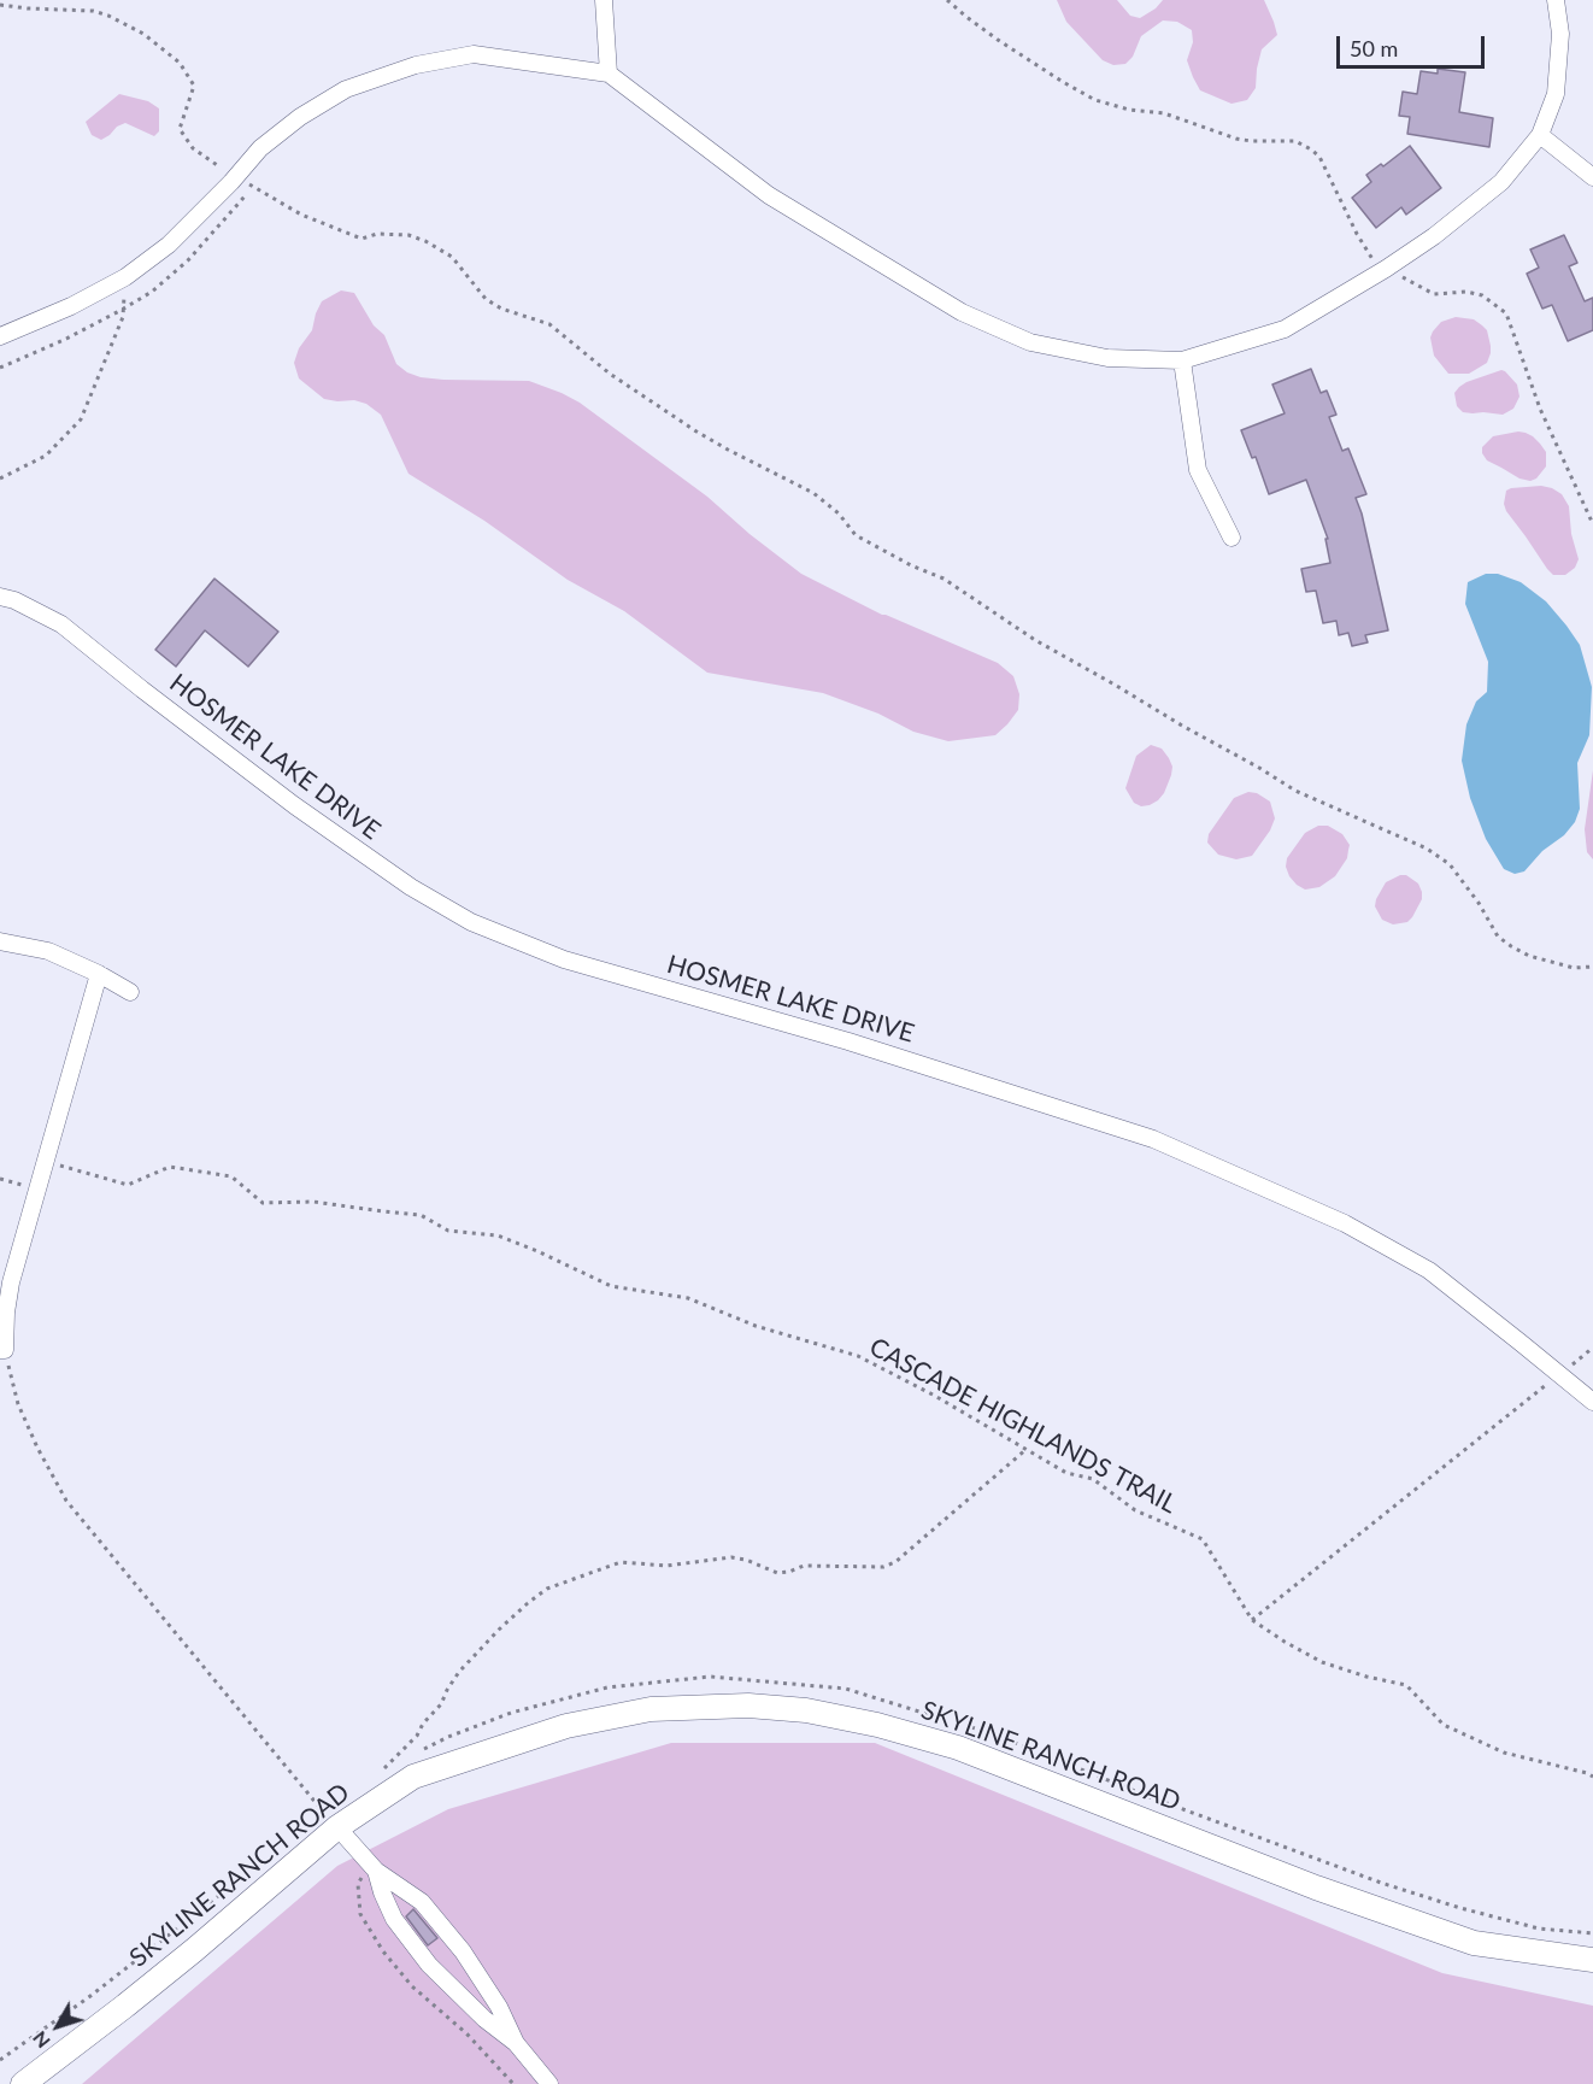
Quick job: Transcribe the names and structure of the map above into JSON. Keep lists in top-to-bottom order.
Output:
{
  "streets": {
    "street": ["HOSMER LAKE DRIVE", "SKYLINE RANCH ROAD"],
    "path": ["CASCADE HIGHLANDS TRAIL"]
  },
  "scale_bar": "50 m",
  "north": "bottom left"
}
